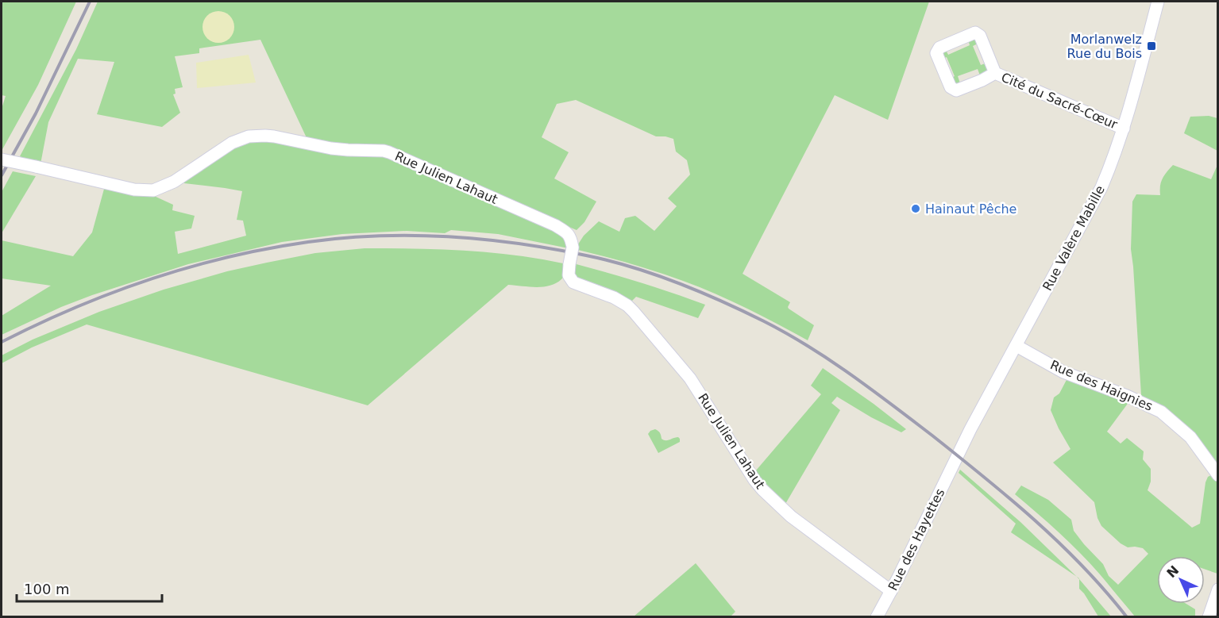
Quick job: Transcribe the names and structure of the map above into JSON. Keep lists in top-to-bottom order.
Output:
{
  "streets": {
    "street": [
      "Cité du Sacré-Cœur",
      "Rue Julien Lahaut",
      "Rue Valère Mabille",
      "Rue des Haignies",
      "Rue des Hayettes"
    ]
  },
  "crossings": [
    ["Cité du Sacré-Cœur", "Rue Valère Mabille"],
    ["Rue Julien Lahaut", "Rue des Hayettes"],
    ["Rue Valère Mabille", "Rue des Haignies"],
    ["Rue Valère Mabille", "Rue des Hayettes"]
  ],
  "places": {
    "transit": ["Morlanwelz Rue du Bois"],
    "other": ["Hainaut Pêche"]
  },
  "scale_bar": "100 m",
  "north": "top left"
}
